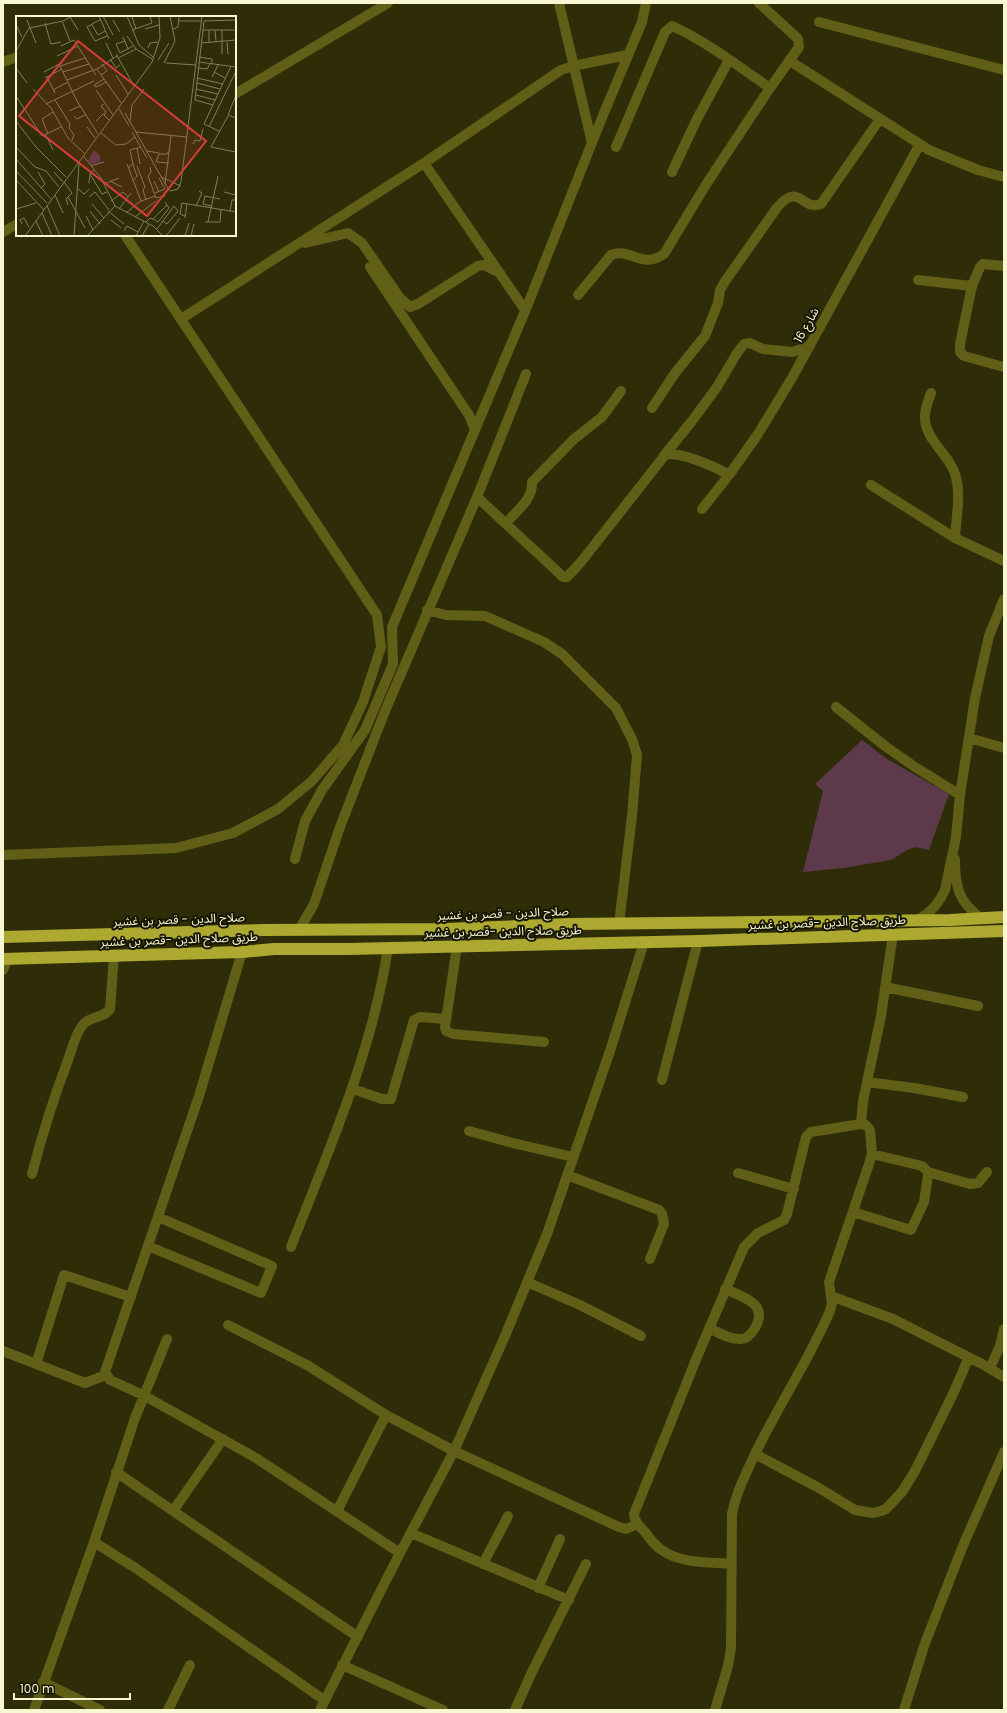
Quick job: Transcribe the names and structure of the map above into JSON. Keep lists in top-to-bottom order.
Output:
{
  "streets": {
    "highway": ["صلاح الدين - قصر بن غشير", "طريق صلاح الدين -قصر بن غشير"],
    "street": ["شارع 16"]
  },
  "scale_bar": "100 m"
}
